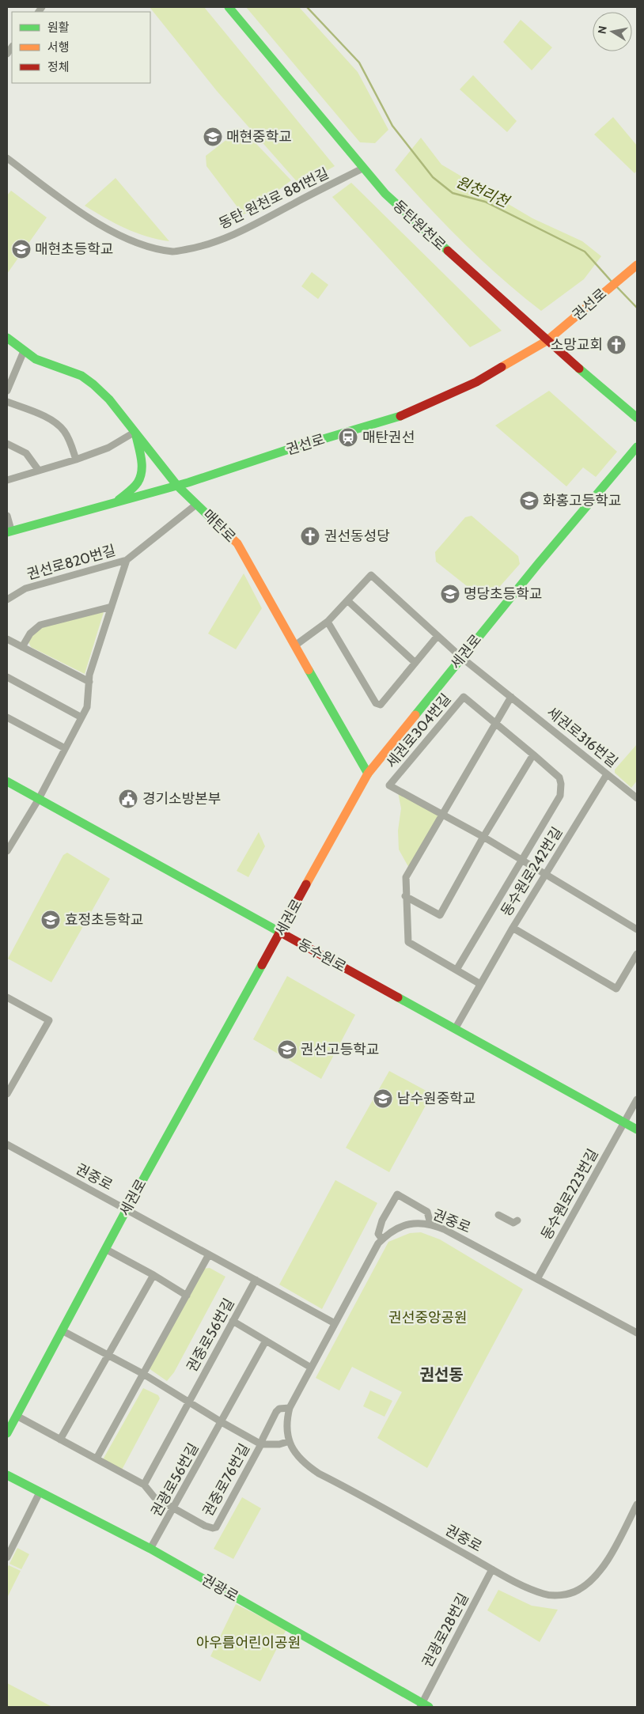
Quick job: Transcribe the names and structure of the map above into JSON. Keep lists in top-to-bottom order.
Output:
{
  "streets": {
    "street": [
      "동탄 원천로 881번길",
      "동탄원천로",
      "권선로",
      "매탄로",
      "권선로820번길",
      "세권로",
      "세권로304번길",
      "세권로316번길",
      "동수원로242번길",
      "동수원로",
      "권중로",
      "동수원로223번길",
      "권중로56번길",
      "권광로56번길",
      "권중로76번길",
      "권광로",
      "권광로28번길"
    ]
  },
  "crossings": [
    ["동탄 원천로 881번길", "동탄원천로"],
    ["동탄원천로", "권선로"],
    ["권선로", "매탄로"],
    ["매탄로", "권선로820번길"],
    ["매탄로", "세권로"],
    ["세권로", "세권로316번길"],
    ["세권로", "동수원로"],
    ["세권로", "권중로"],
    ["세권로304번길", "동수원로242번길"],
    ["세권로316번길", "동수원로242번길"],
    ["동수원로242번길", "동수원로"],
    ["동수원로", "동수원로223번길"],
    ["권중로", "동수원로223번길"],
    ["권중로", "권중로56번길"],
    ["권중로", "권광로28번길"],
    ["권광로56번길", "권중로76번길"],
    ["권광로56번길", "권광로"],
    ["권광로", "권광로28번길"]
  ],
  "districts": ["권선동"],
  "water": ["원천리천"],
  "parks": ["권선중앙공원", "아우름어린이공원"],
  "places": {
    "school or university": [
      "매현중학교",
      "매현초등학교",
      "화홍고등학교",
      "명당초등학교",
      "효정초등학교",
      "권선고등학교",
      "남수원중학교"
    ],
    "church": ["소망교회", "권선동성당"],
    "station": ["매탄권선"],
    "public building": ["경기소방본부"]
  },
  "legend": ["원활", "서행", "정체"],
  "north": "left"
}
